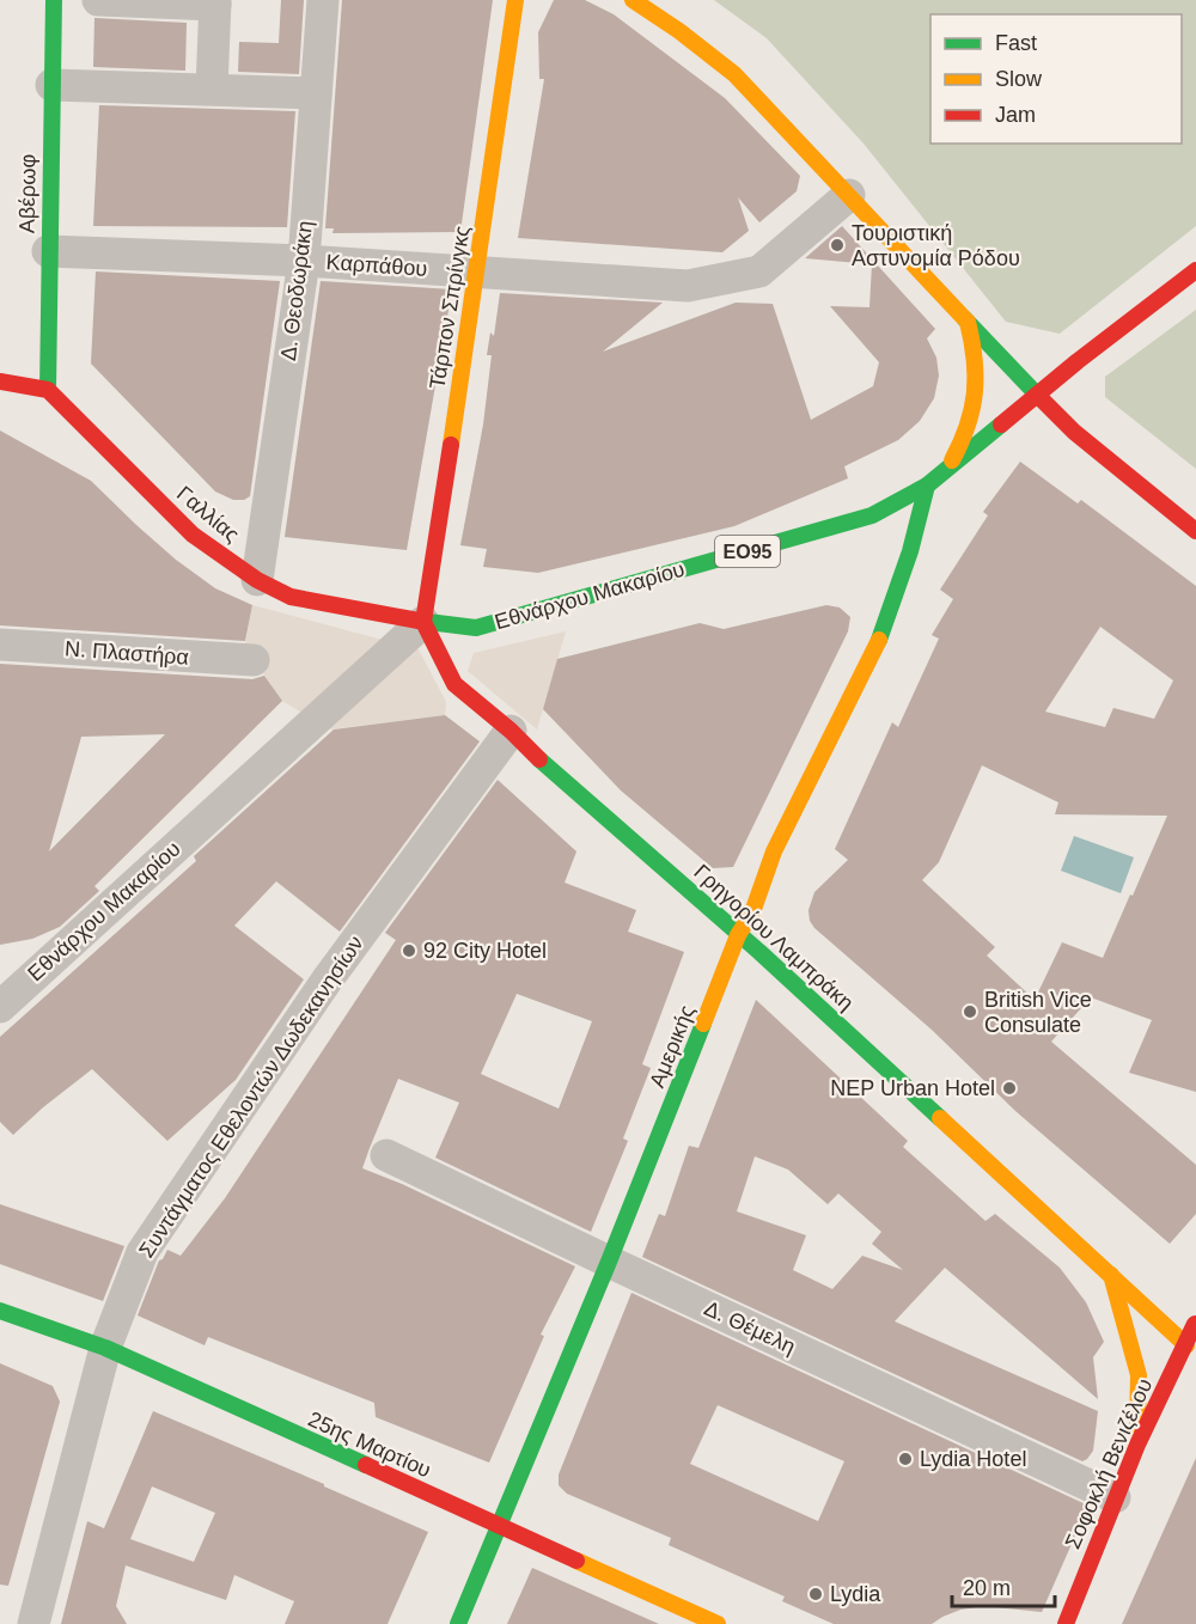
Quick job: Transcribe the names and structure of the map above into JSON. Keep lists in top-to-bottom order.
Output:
{
  "streets": {
    "street": [
      "Αβέρωφ",
      "Καρπάθου",
      "Δ. Θεοδωράκη",
      "Τάρπον Σπρίνγκς",
      "Γαλλίας",
      "ΕΟ95",
      "Εθνάρχου Μακαρίου",
      "Ν. Πλαστήρα",
      "Γρηγορίου Λαμπράκη",
      "Αμερικής",
      "Συντάγματος Εθελοντών Δωδεκανησίων",
      "Δ. Θέμελη",
      "25ης Μαρτίου",
      "Σοφοκλή Βενιζέλου"
    ]
  },
  "crossings": [
    ["Αβέρωφ", "Καρπάθου"],
    ["Αβέρωφ", "Γαλλίας"],
    ["Καρπάθου", "Δ. Θεοδωράκη"],
    ["Καρπάθου", "Τάρπον Σπρίνγκς"],
    ["Δ. Θεοδωράκη", "Γαλλίας"],
    ["Τάρπον Σπρίνγκς", "Γαλλίας"],
    ["Τάρπον Σπρίνγκς", "Εθνάρχου Μακαρίου"],
    ["Τάρπον Σπρίνγκς", "Γρηγορίου Λαμπράκη"],
    ["Γαλλίας", "Εθνάρχου Μακαρίου"],
    ["Γαλλίας", "Γρηγορίου Λαμπράκη"],
    ["Εθνάρχου Μακαρίου", "Γρηγορίου Λαμπράκη"],
    ["Εθνάρχου Μακαρίου", "Αμερικής"],
    ["Γρηγορίου Λαμπράκη", "Αμερικής"],
    ["Γρηγορίου Λαμπράκη", "Συντάγματος Εθελοντών Δωδεκανησίων"],
    ["Γρηγορίου Λαμπράκη", "Σοφοκλή Βενιζέλου"],
    ["Αμερικής", "Δ. Θέμελη"],
    ["Αμερικής", "25ης Μαρτίου"],
    ["Συντάγματος Εθελοντών Δωδεκανησίων", "25ης Μαρτίου"],
    ["Δ. Θέμελη", "Σοφοκλή Βενιζέλου"]
  ],
  "places": [
    "Τουριστική Αστυνομία Ρόδου",
    "92 City Hotel",
    "British Vice Consulate",
    "NEP Urban Hotel",
    "Lydia Hotel",
    "Lydia"
  ],
  "legend": ["Fast", "Slow", "Jam"],
  "scale_bar": "20 m"
}
